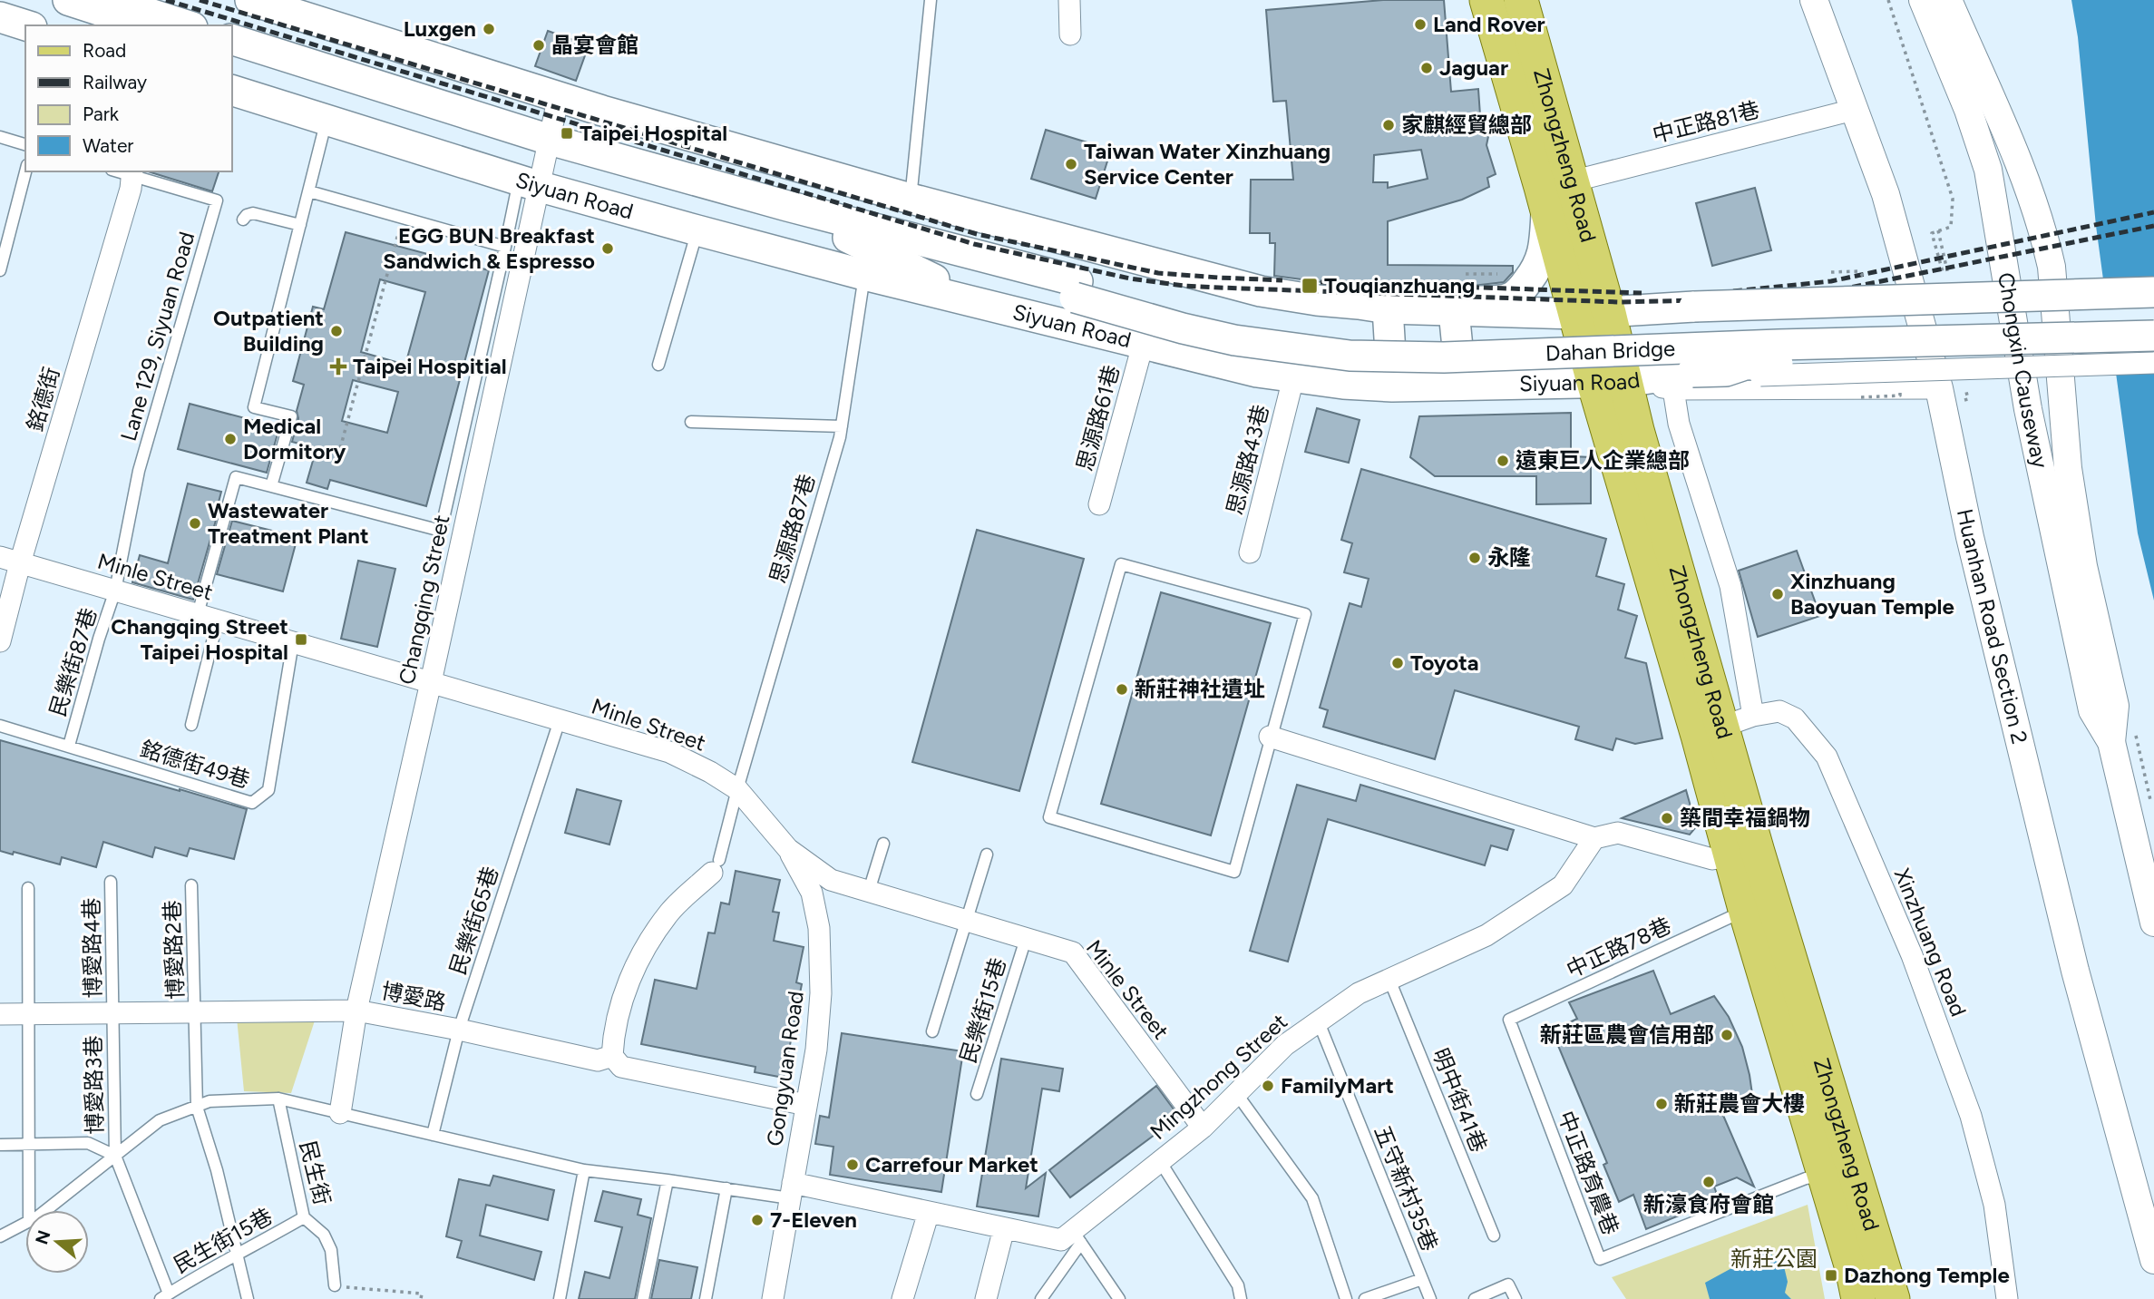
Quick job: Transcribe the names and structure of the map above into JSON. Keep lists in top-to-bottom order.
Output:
{
  "streets": {
    "main road": ["Zhongzheng Road", "Siyuan Road", "Dahan Bridge"],
    "street": [
      "中正路81巷",
      "Chongxin Causeway",
      "銘德街",
      "思源路61巷",
      "思源路43巷",
      "Minle Street",
      "Changqing Street",
      "Huanhan Road Section 2",
      "Xinzhuang Road",
      "博愛路",
      "Gongyuan Road",
      "Mingzhong Street"
    ],
    "lane": [
      "Lane 129, Siyuan Road",
      "思源路87巷",
      "民樂街87巷",
      "銘德街49巷",
      "民樂街65巷",
      "博愛路4巷",
      "中正路78巷",
      "博愛路2巷",
      "民樂街15巷",
      "博愛路3巷",
      "明中街41巷",
      "民生街",
      "中正路育農巷",
      "五守新村35巷",
      "民生街15巷"
    ]
  },
  "crossings": [
    ["中正路81巷", "Zhongzheng Road"],
    ["中正路81巷", "Huanhan Road Section 2"],
    ["Zhongzheng Road", "Siyuan Road"],
    ["Zhongzheng Road", "Xinzhuang Road"],
    ["Zhongzheng Road", "中正路78巷"],
    ["Zhongzheng Road", "中正路育農巷"],
    ["Siyuan Road", "Dahan Bridge"],
    ["Siyuan Road", "思源路61巷"],
    ["Siyuan Road", "思源路43巷"],
    ["Siyuan Road", "思源路87巷"],
    ["Siyuan Road", "Changqing Street"],
    ["Lane 129, Siyuan Road", "銘德街"],
    ["Lane 129, Siyuan Road", "Minle Street"],
    ["Lane 129, Siyuan Road", "民樂街87巷"],
    ["銘德街", "Minle Street"],
    ["思源路87巷", "Minle Street"],
    ["Minle Street", "Changqing Street"],
    ["Minle Street", "民樂街87巷"],
    ["Minle Street", "銘德街49巷"],
    ["Minle Street", "民樂街65巷"],
    ["Minle Street", "民樂街15巷"],
    ["Minle Street", "Gongyuan Road"],
    ["Minle Street", "Mingzhong Street"],
    ["Changqing Street", "博愛路"],
    ["民樂街87巷", "銘德街49巷"],
    ["民樂街65巷", "博愛路"],
    ["博愛路4巷", "博愛路"],
    ["博愛路4巷", "博愛路3巷"],
    ["中正路78巷", "中正路育農巷"],
    ["博愛路2巷", "博愛路"],
    ["博愛路2巷", "民生街15巷"],
    ["博愛路", "博愛路3巷"],
    ["Gongyuan Road", "Mingzhong Street"],
    ["Mingzhong Street", "明中街41巷"],
    ["Mingzhong Street", "五守新村35巷"],
    ["博愛路3巷", "民生街15巷"],
    ["民生街", "民生街15巷"]
  ],
  "parks": ["新莊公園"],
  "places": {
    "other": [
      "Land Rover",
      "Luxgen",
      "晶宴會館",
      "Jaguar",
      "家麒經貿總部",
      "Taiwan Water Xinzhuang Service Center",
      "EGG BUN Breakfast Sandwich & Espresso",
      "Outpatient Building",
      "Medical Dormitory",
      "遠東巨人企業總部",
      "Wastewater Treatment Plant",
      "永隆",
      "Xinzhuang Baoyuan Temple",
      "Toyota",
      "新莊神社遺址",
      "築間幸福鍋物",
      "新莊區農會信用部",
      "FamilyMart",
      "新莊農會大樓",
      "Carrefour Market",
      "新濠食府會館",
      "7-Eleven"
    ],
    "transit": [
      "Taipei Hospital",
      "Touqianzhuang",
      "Changqing Street Taipei Hospital",
      "Dazhong Temple"
    ],
    "health": ["Taipei Hospitial"]
  },
  "legend": [
    "Road",
    "Railway",
    "Park",
    "Water"
  ],
  "north": "left"
}
